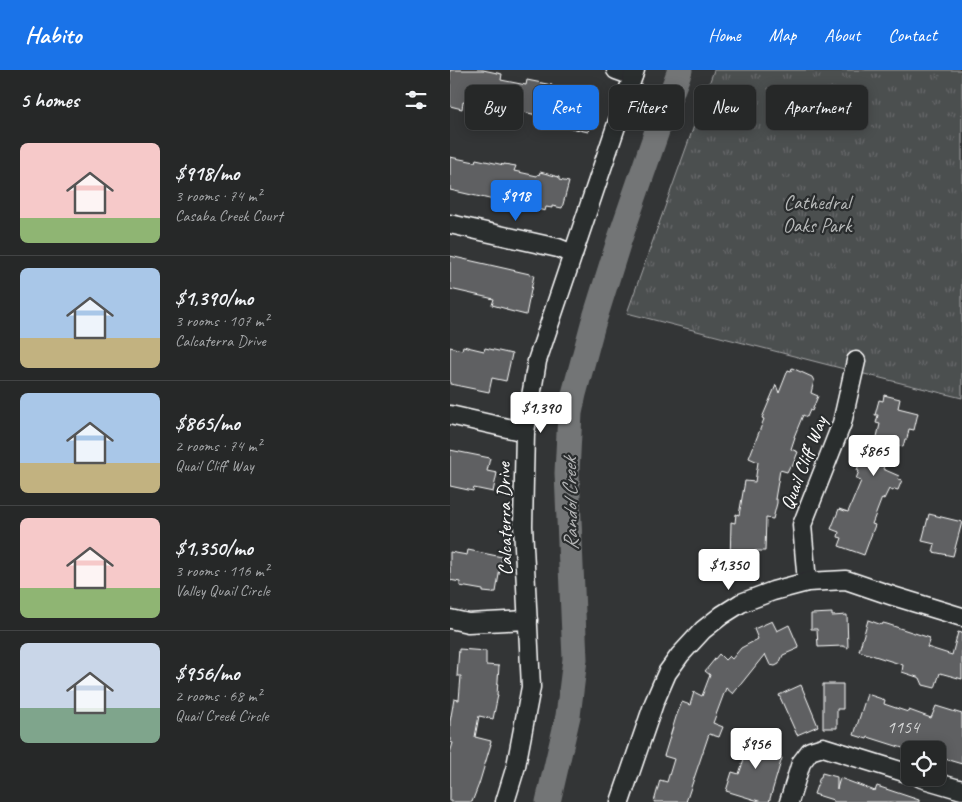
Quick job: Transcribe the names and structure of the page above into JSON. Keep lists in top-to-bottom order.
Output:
{
  "streets": {
    "street": ["Quail Cliff Way", "Calcaterra Drive"]
  },
  "water": ["Randol Creek"],
  "parks": ["Cathedral Oaks Park"],
  "house_numbers": ["1154"],
  "page": {
    "header": "Habito",
    "nav": [
      "Home",
      "Map",
      "About",
      "Contact"
    ],
    "heading": "5 homes",
    "chip": [
      "Buy",
      "Rent",
      "Filters",
      "New",
      "Apartment"
    ],
    "list": [
      {
        "name": "$918/mo",
        "note": "3 rooms · 74 m² · Casaba Creek Court"
      },
      {
        "name": "$1,390/mo",
        "note": "3 rooms · 107 m² · Calcaterra Drive"
      },
      {
        "name": "$865/mo",
        "note": "2 rooms · 74 m² · Quail Cliff Way"
      },
      {
        "name": "$1,350/mo",
        "note": "3 rooms · 116 m² · Valley Quail Circle"
      },
      {
        "name": "$956/mo",
        "note": "2 rooms · 68 m² · Quail Creek Circle"
      }
    ],
    "price": [
      "$918",
      "$1,390",
      "$865",
      "$1,350",
      "$956"
    ]
  }
}
